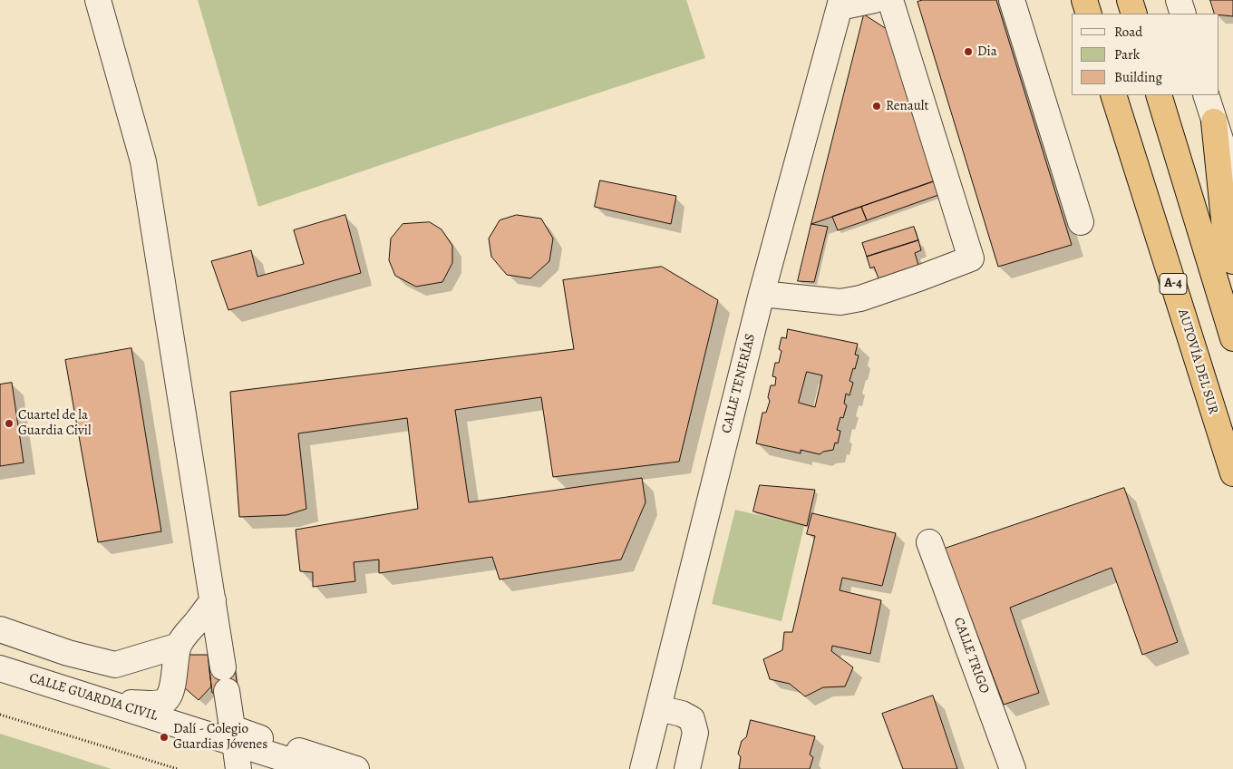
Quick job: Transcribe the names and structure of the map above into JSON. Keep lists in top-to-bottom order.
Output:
{
  "streets": {
    "highway": ["A-4", "AUTOVÍA DEL SUR"],
    "street": ["CALLE TENERÍAS", "CALLE TRIGO", "CALLE GUARDIA CIVIL"]
  },
  "places": [
    "Dia",
    "Renault",
    "Cuartel de la Guardia Civil",
    "Dalí - Colegio Guardias Jóvenes"
  ],
  "legend": ["Road", "Park", "Building"]
}
